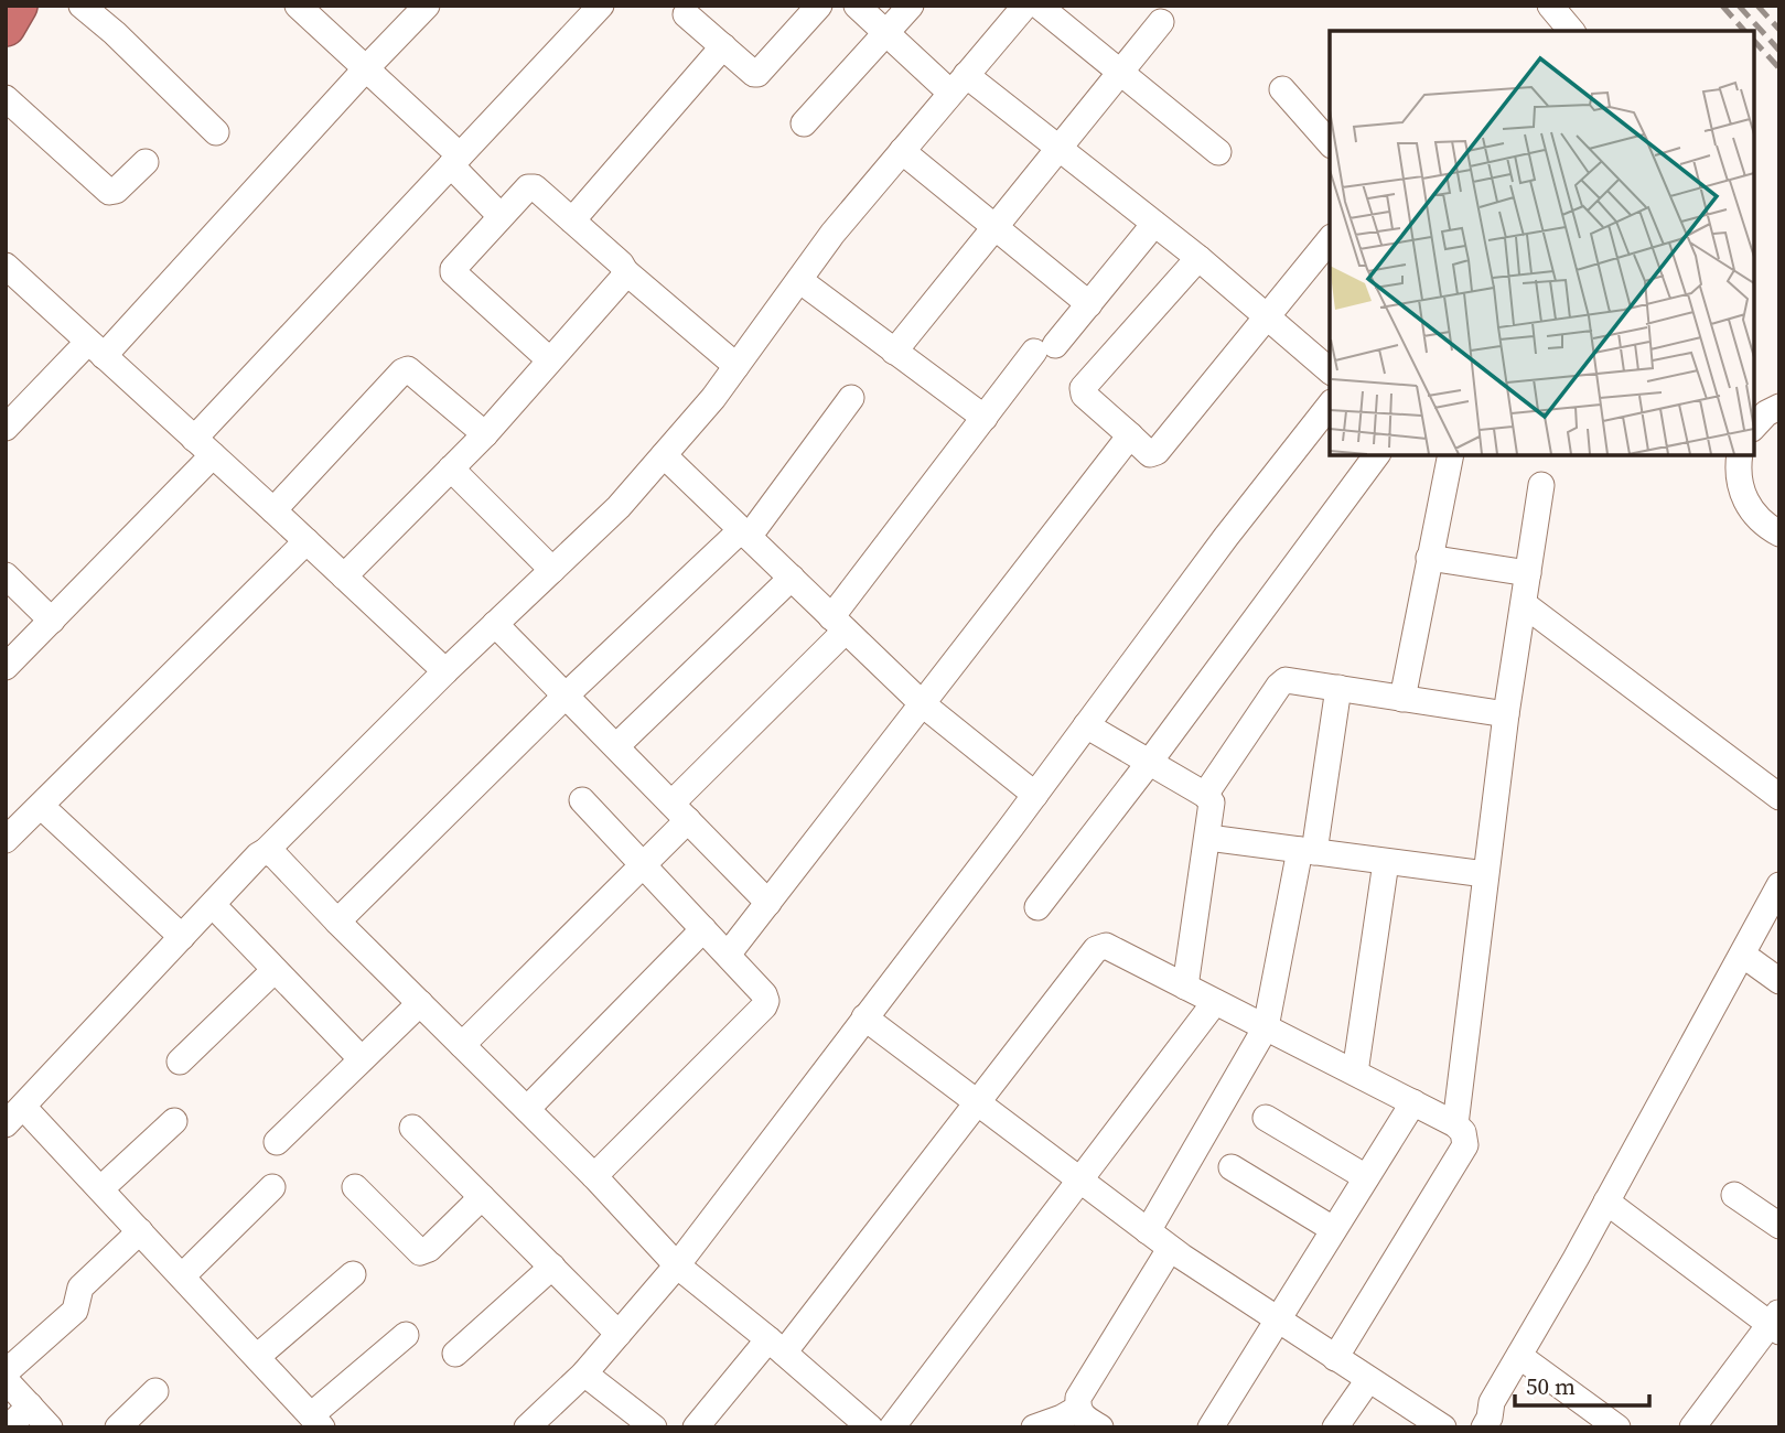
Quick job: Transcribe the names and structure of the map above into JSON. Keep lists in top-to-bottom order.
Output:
{
  "scale_bar": "50 m"
}
